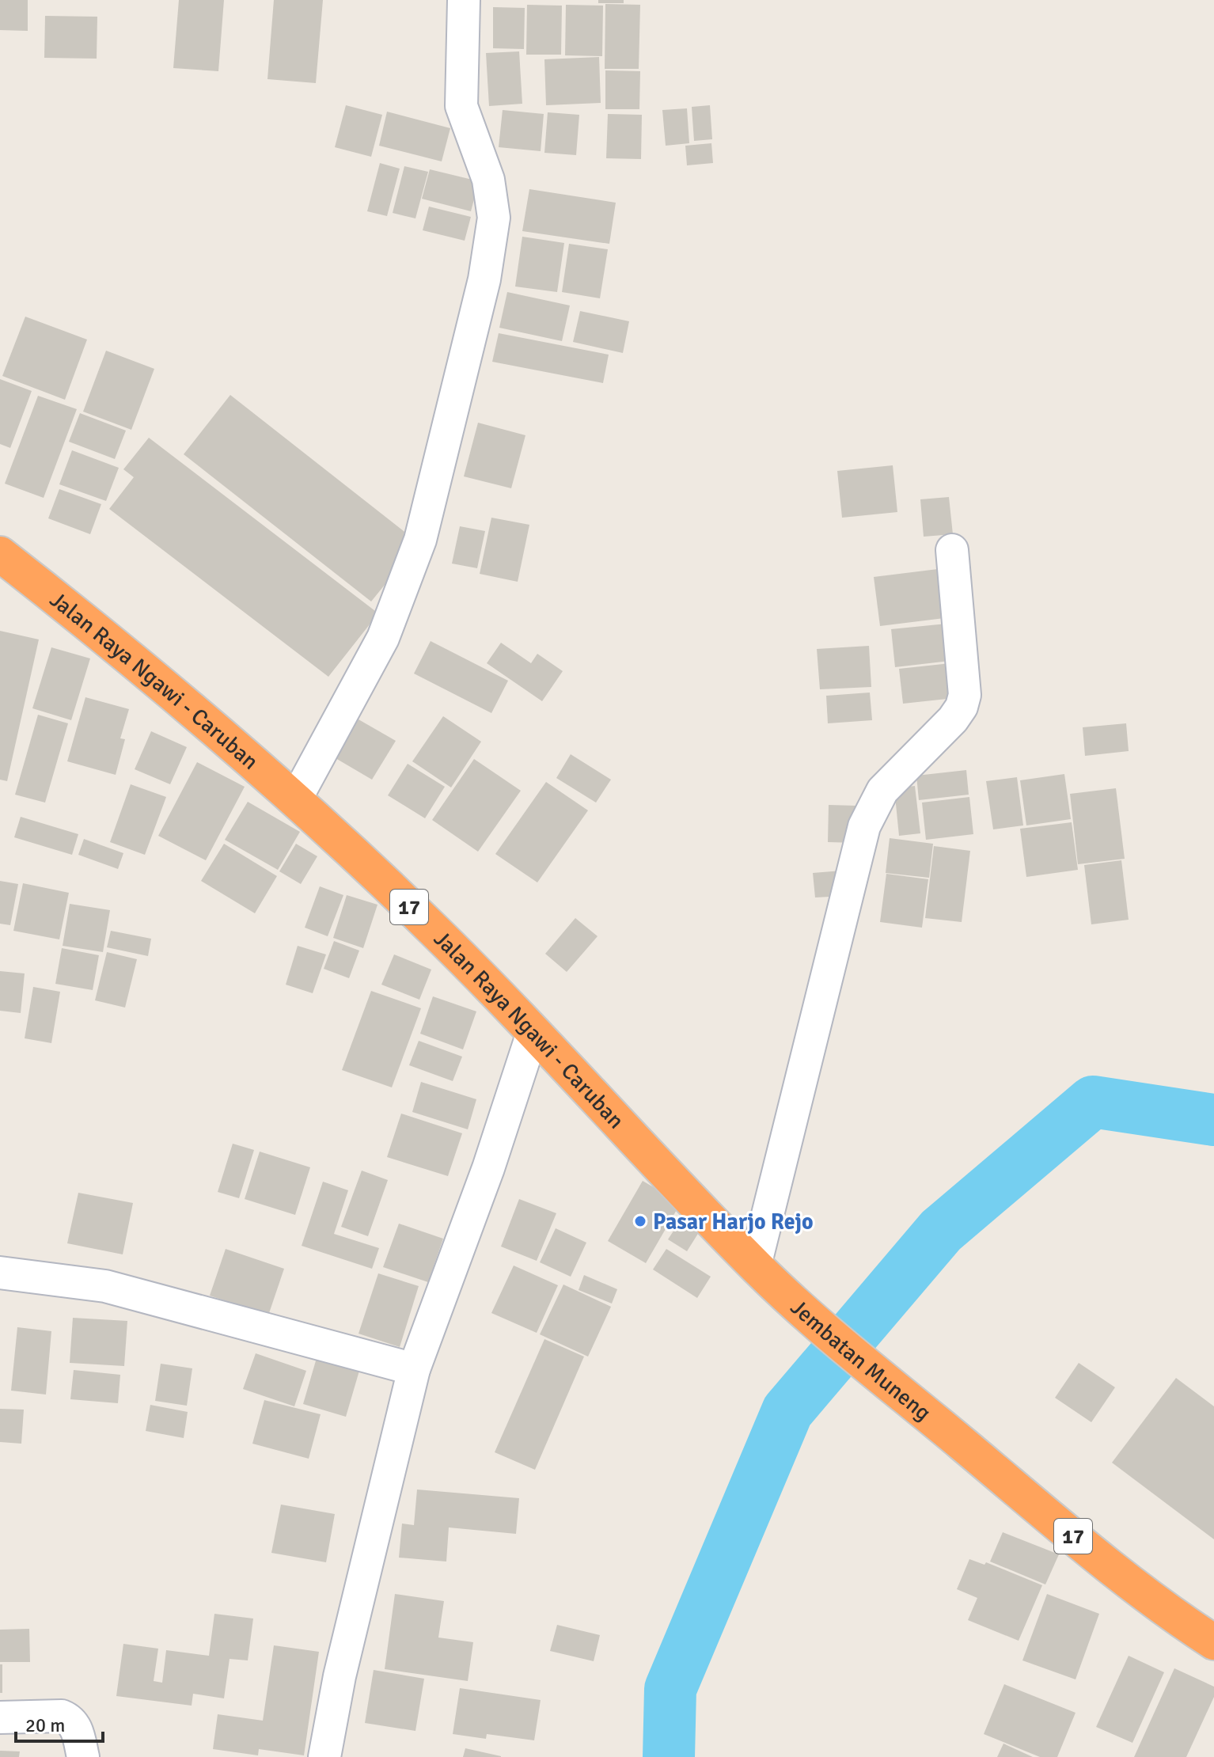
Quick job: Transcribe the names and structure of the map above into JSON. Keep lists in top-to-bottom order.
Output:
{
  "streets": {
    "highway": ["Jalan Raya Ngawi - Caruban", "17", "Jembatan Muneng"]
  },
  "crossings": [
    ["Jalan Raya Ngawi - Caruban", "Jembatan Muneng"]
  ],
  "places": ["Pasar Harjo Rejo"],
  "scale_bar": "20 m"
}
